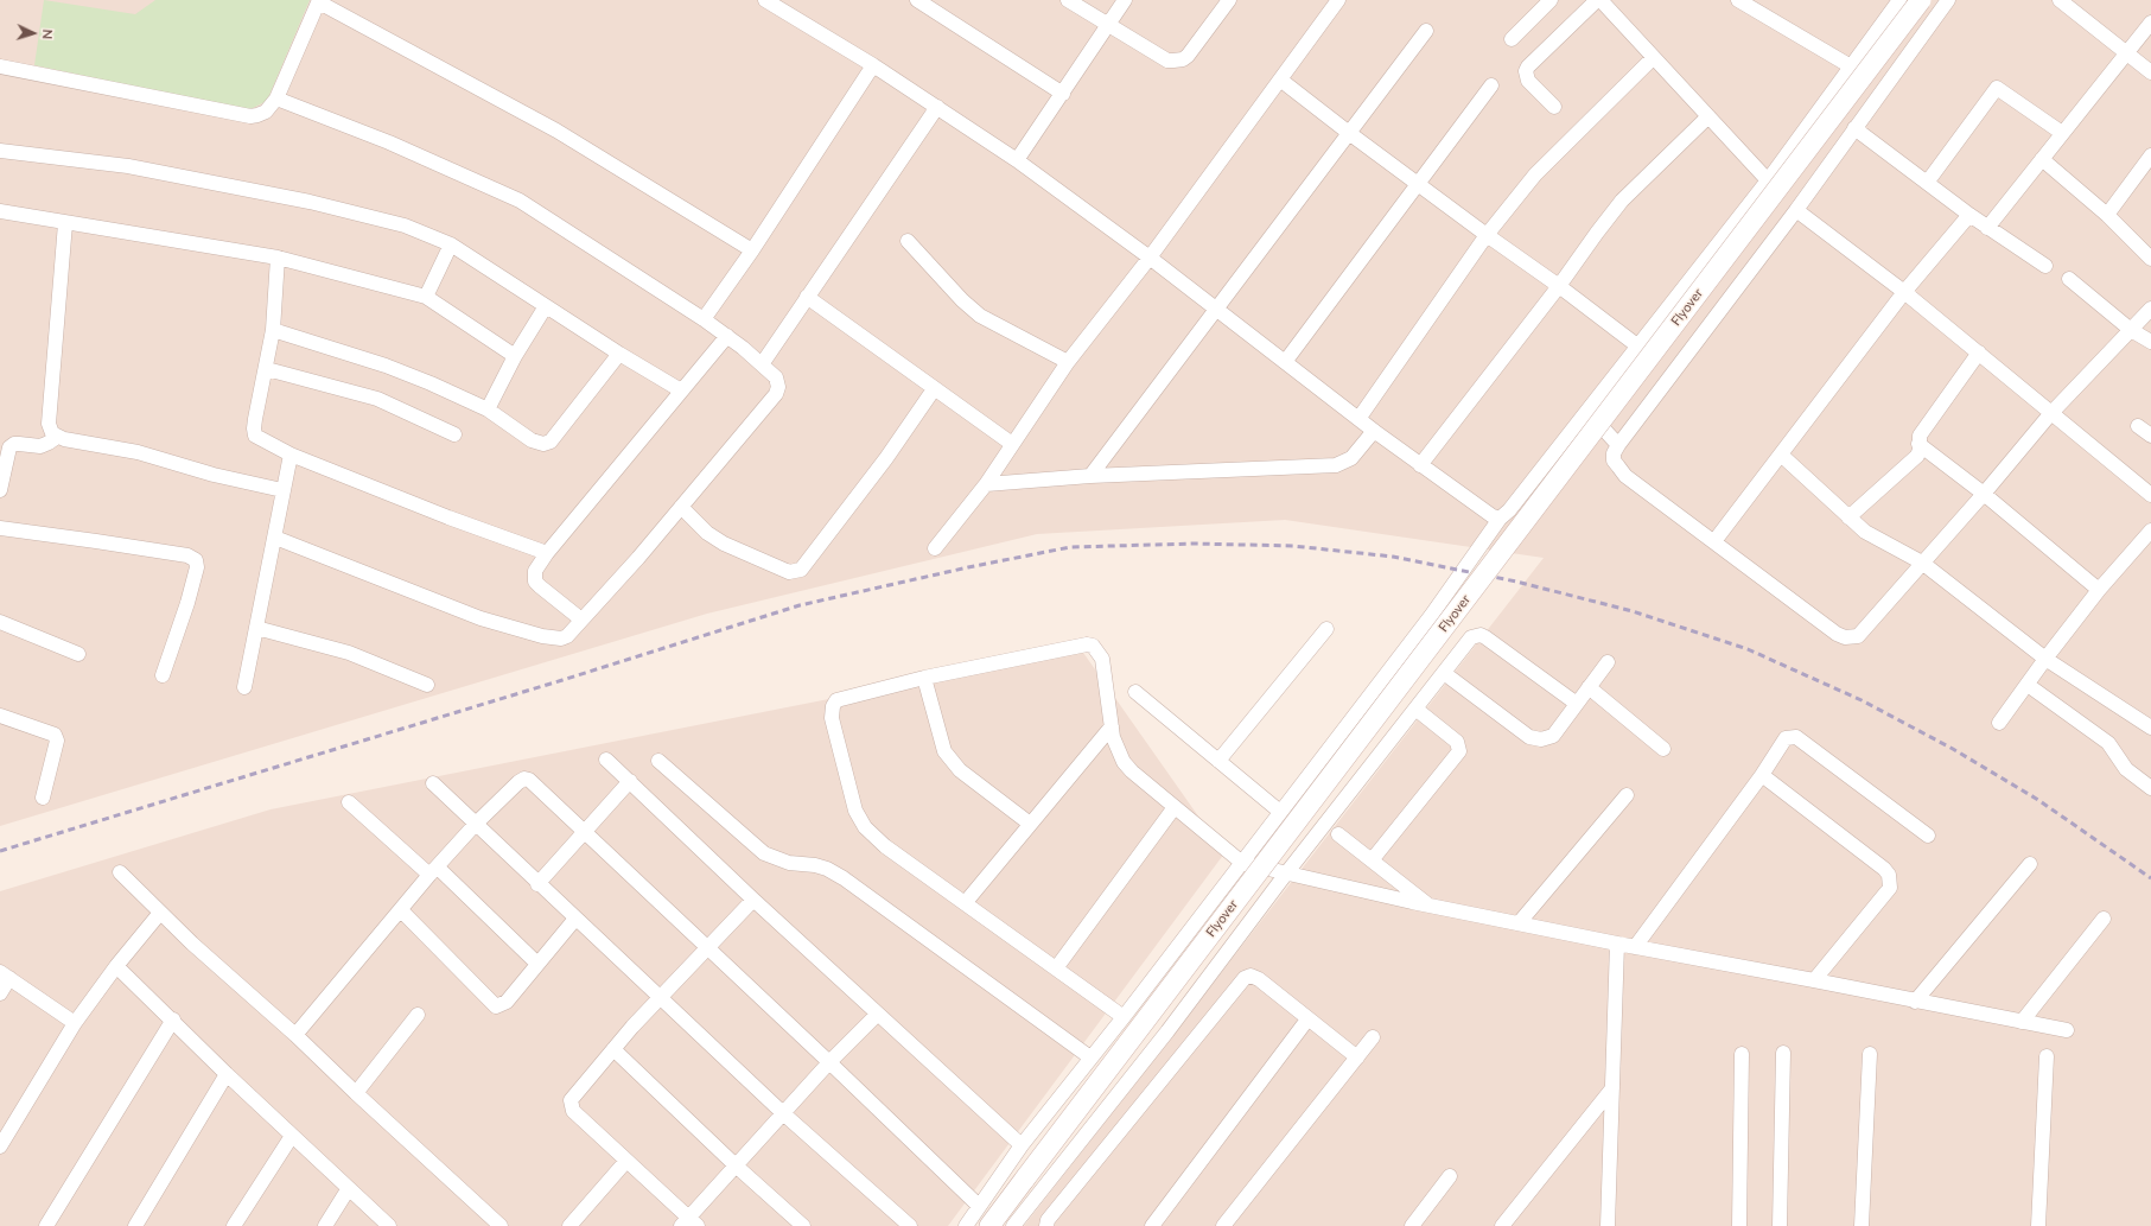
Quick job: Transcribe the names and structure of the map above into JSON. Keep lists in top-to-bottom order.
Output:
{
  "streets": {
    "main road": ["Flyover"]
  },
  "north": "right"
}
